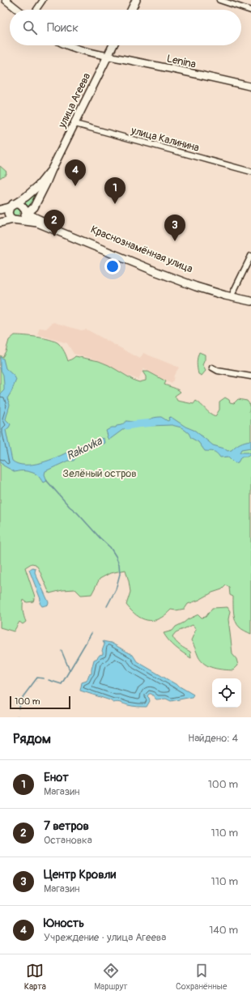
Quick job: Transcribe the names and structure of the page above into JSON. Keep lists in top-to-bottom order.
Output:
{
  "streets": {
    "highway": ["улица Агеева", "Краснознамённая улица"],
    "main road": ["Lenina"],
    "street": ["улица Калинина"]
  },
  "crossings": [
    ["Lenina", "улица Агеева"],
    ["улица Агеева", "улица Калинина"],
    ["улица Агеева", "Краснознамённая улица"]
  ],
  "water": ["Rakovka"],
  "parks": ["Зелёный остров"],
  "scale_bar": "100 m",
  "page": {
    "search": "Поиск",
    "pins": [
      "4",
      "1",
      "2",
      "3"
    ],
    "scale": "100 m",
    "heading": ["Рядом", "Найдено: 4"],
    "list": [
      {
        "mark": "1",
        "name": "Енот",
        "note": "Магазин",
        "value": "100 m"
      },
      {
        "mark": "2",
        "name": "7 ветров",
        "note": "Остановка",
        "value": "110 m"
      },
      {
        "mark": "3",
        "name": "Центр Кровли",
        "note": "Магазин",
        "value": "110 m"
      },
      {
        "mark": "4",
        "name": "Юность",
        "note": "Учреждение · улица Агеева",
        "value": "140 m"
      }
    ],
    "nav": ["Карта", "Маршрут", "Сохранённые"]
  }
}
